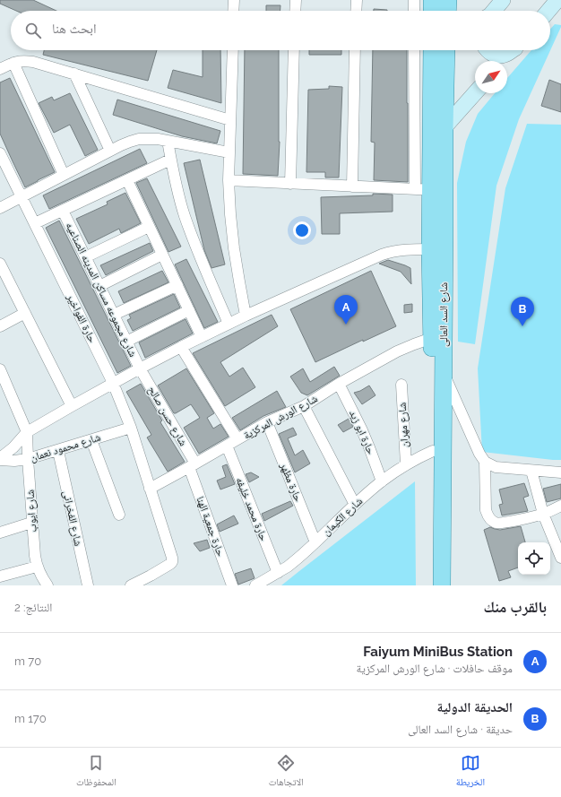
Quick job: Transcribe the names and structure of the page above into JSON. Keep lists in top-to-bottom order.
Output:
{
  "streets": {
    "main road": ["شارع السد العالى"],
    "street": [
      "شارع مجموعه مساكن المدينه الصناعيه",
      "حارة الفواخير",
      "شارع حسن صالح",
      "شارع الورش المركزية",
      "شارع مهران",
      "حارة ابو زيد",
      "شارع محمود نعمان",
      "حارة مظهر",
      "حارة محمد خليفه",
      "شارع ايوب",
      "شارع الكيمان",
      "شارع الفخرانى",
      "حارة جمعية الهنا"
    ]
  },
  "crossings": [
    ["شارع مجموعه مساكن المدينه الصناعيه", "شارع حسن صالح"],
    ["شارع مجموعه مساكن المدينه الصناعيه", "شارع محمود نعمان"],
    ["شارع السد العالى", "شارع الورش المركزية"],
    ["شارع السد العالى", "شارع محمود نعمان"],
    ["شارع السد العالى", "شارع الكيمان"],
    ["حارة الفواخير", "شارع الورش المركزية"],
    ["حارة الفواخير", "شارع محمود نعمان"],
    ["شارع حسن صالح", "شارع الورش المركزية"],
    ["شارع حسن صالح", "شارع محمود نعمان"],
    ["شارع حسن صالح", "حارة جمعية الهنا"],
    ["شارع الورش المركزية", "حارة ابو زيد"],
    ["شارع الورش المركزية", "حارة مظهر"],
    ["شارع الورش المركزية", "حارة محمد خليفه"],
    ["شارع الورش المركزية", "حارة جمعية الهنا"],
    ["شارع مهران", "شارع الكيمان"],
    ["حارة ابو زيد", "شارع الكيمان"],
    ["شارع محمود نعمان", "شارع ايوب"],
    ["شارع محمود نعمان", "شارع الفخرانى"],
    ["حارة مظهر", "شارع الكيمان"],
    ["حارة محمد خليفه", "شارع الكيمان"]
  ],
  "north": "top right",
  "page": {
    "search": "ابحث هنا",
    "pins": ["A", "B"],
    "heading": ["بالقرب منك", "النتائج: 2"],
    "list": [
      {
        "mark": "A",
        "name": "Faiyum MiniBus Station",
        "note": "موقف حافلات · شارع الورش المركزية",
        "value": "70 m"
      },
      {
        "mark": "B",
        "name": "الحديقة الدولية",
        "note": "حديقة · شارع السد العالى",
        "value": "170 m"
      }
    ],
    "nav": ["الخريطة", "الاتجاهات", "المحفوظات"]
  }
}
